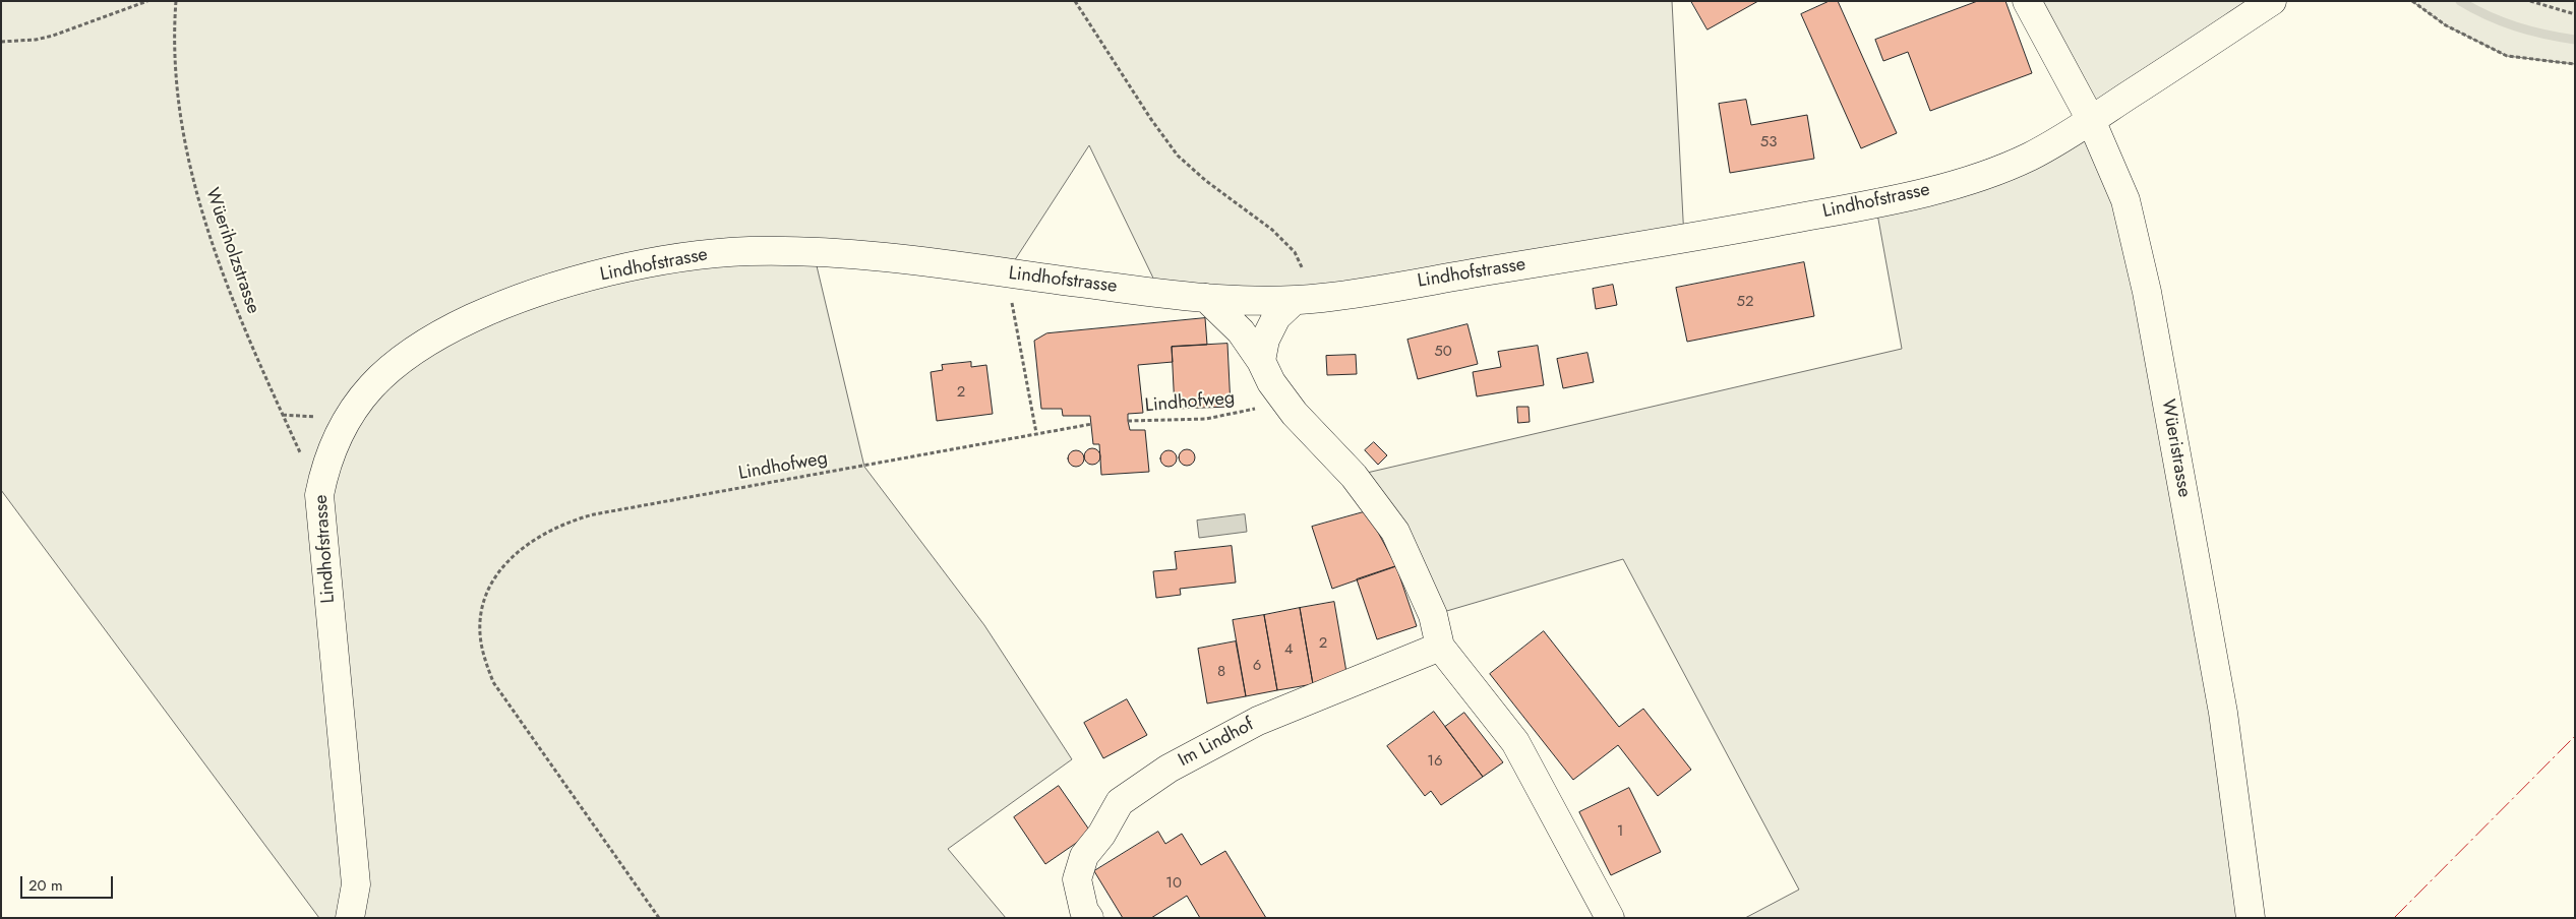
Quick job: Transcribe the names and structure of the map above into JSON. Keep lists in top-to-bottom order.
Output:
{
  "streets": {
    "street": ["Lindhofstrasse", "Wüeristrasse", "Im Lindhof"],
    "path": ["Wüeriholzstrasse", "Lindhofweg"]
  },
  "crossings": [
    ["Lindhofstrasse", "Wüeriholzstrasse"],
    ["Lindhofstrasse", "Wüeristrasse"]
  ],
  "house_numbers": [
    "53",
    "52",
    "50",
    "2",
    "2",
    "4",
    "6",
    "8",
    "16",
    "1",
    "10"
  ],
  "scale_bar": "20 m"
}
